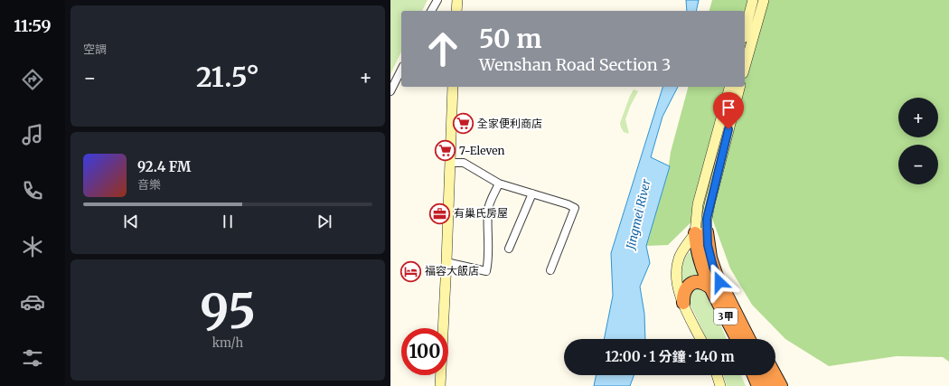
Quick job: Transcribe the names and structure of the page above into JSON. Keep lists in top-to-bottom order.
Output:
{
  "streets": {
    "highway": ["3甲"]
  },
  "water": ["Jingmei River"],
  "places": {
    "supermarket": ["全家便利商店", "7-Eleven"],
    "office": ["有巢氏房屋"],
    "hotel": ["福容大飯店"]
  },
  "page": {
    "tabs": "11:59",
    "tile": [
      "空調",
      ["95", "km/h"]
    ],
    "turn": ["50 m", "Wenshan Road Section 3"],
    "heat": ["−", "21.5°", "+"],
    "map_buttons": ["+", "−"],
    "song": ["92.4 FM", "音樂"],
    "limit": "100",
    "trip": "12:00 · 1 分鐘 · 140 m"
  }
}
